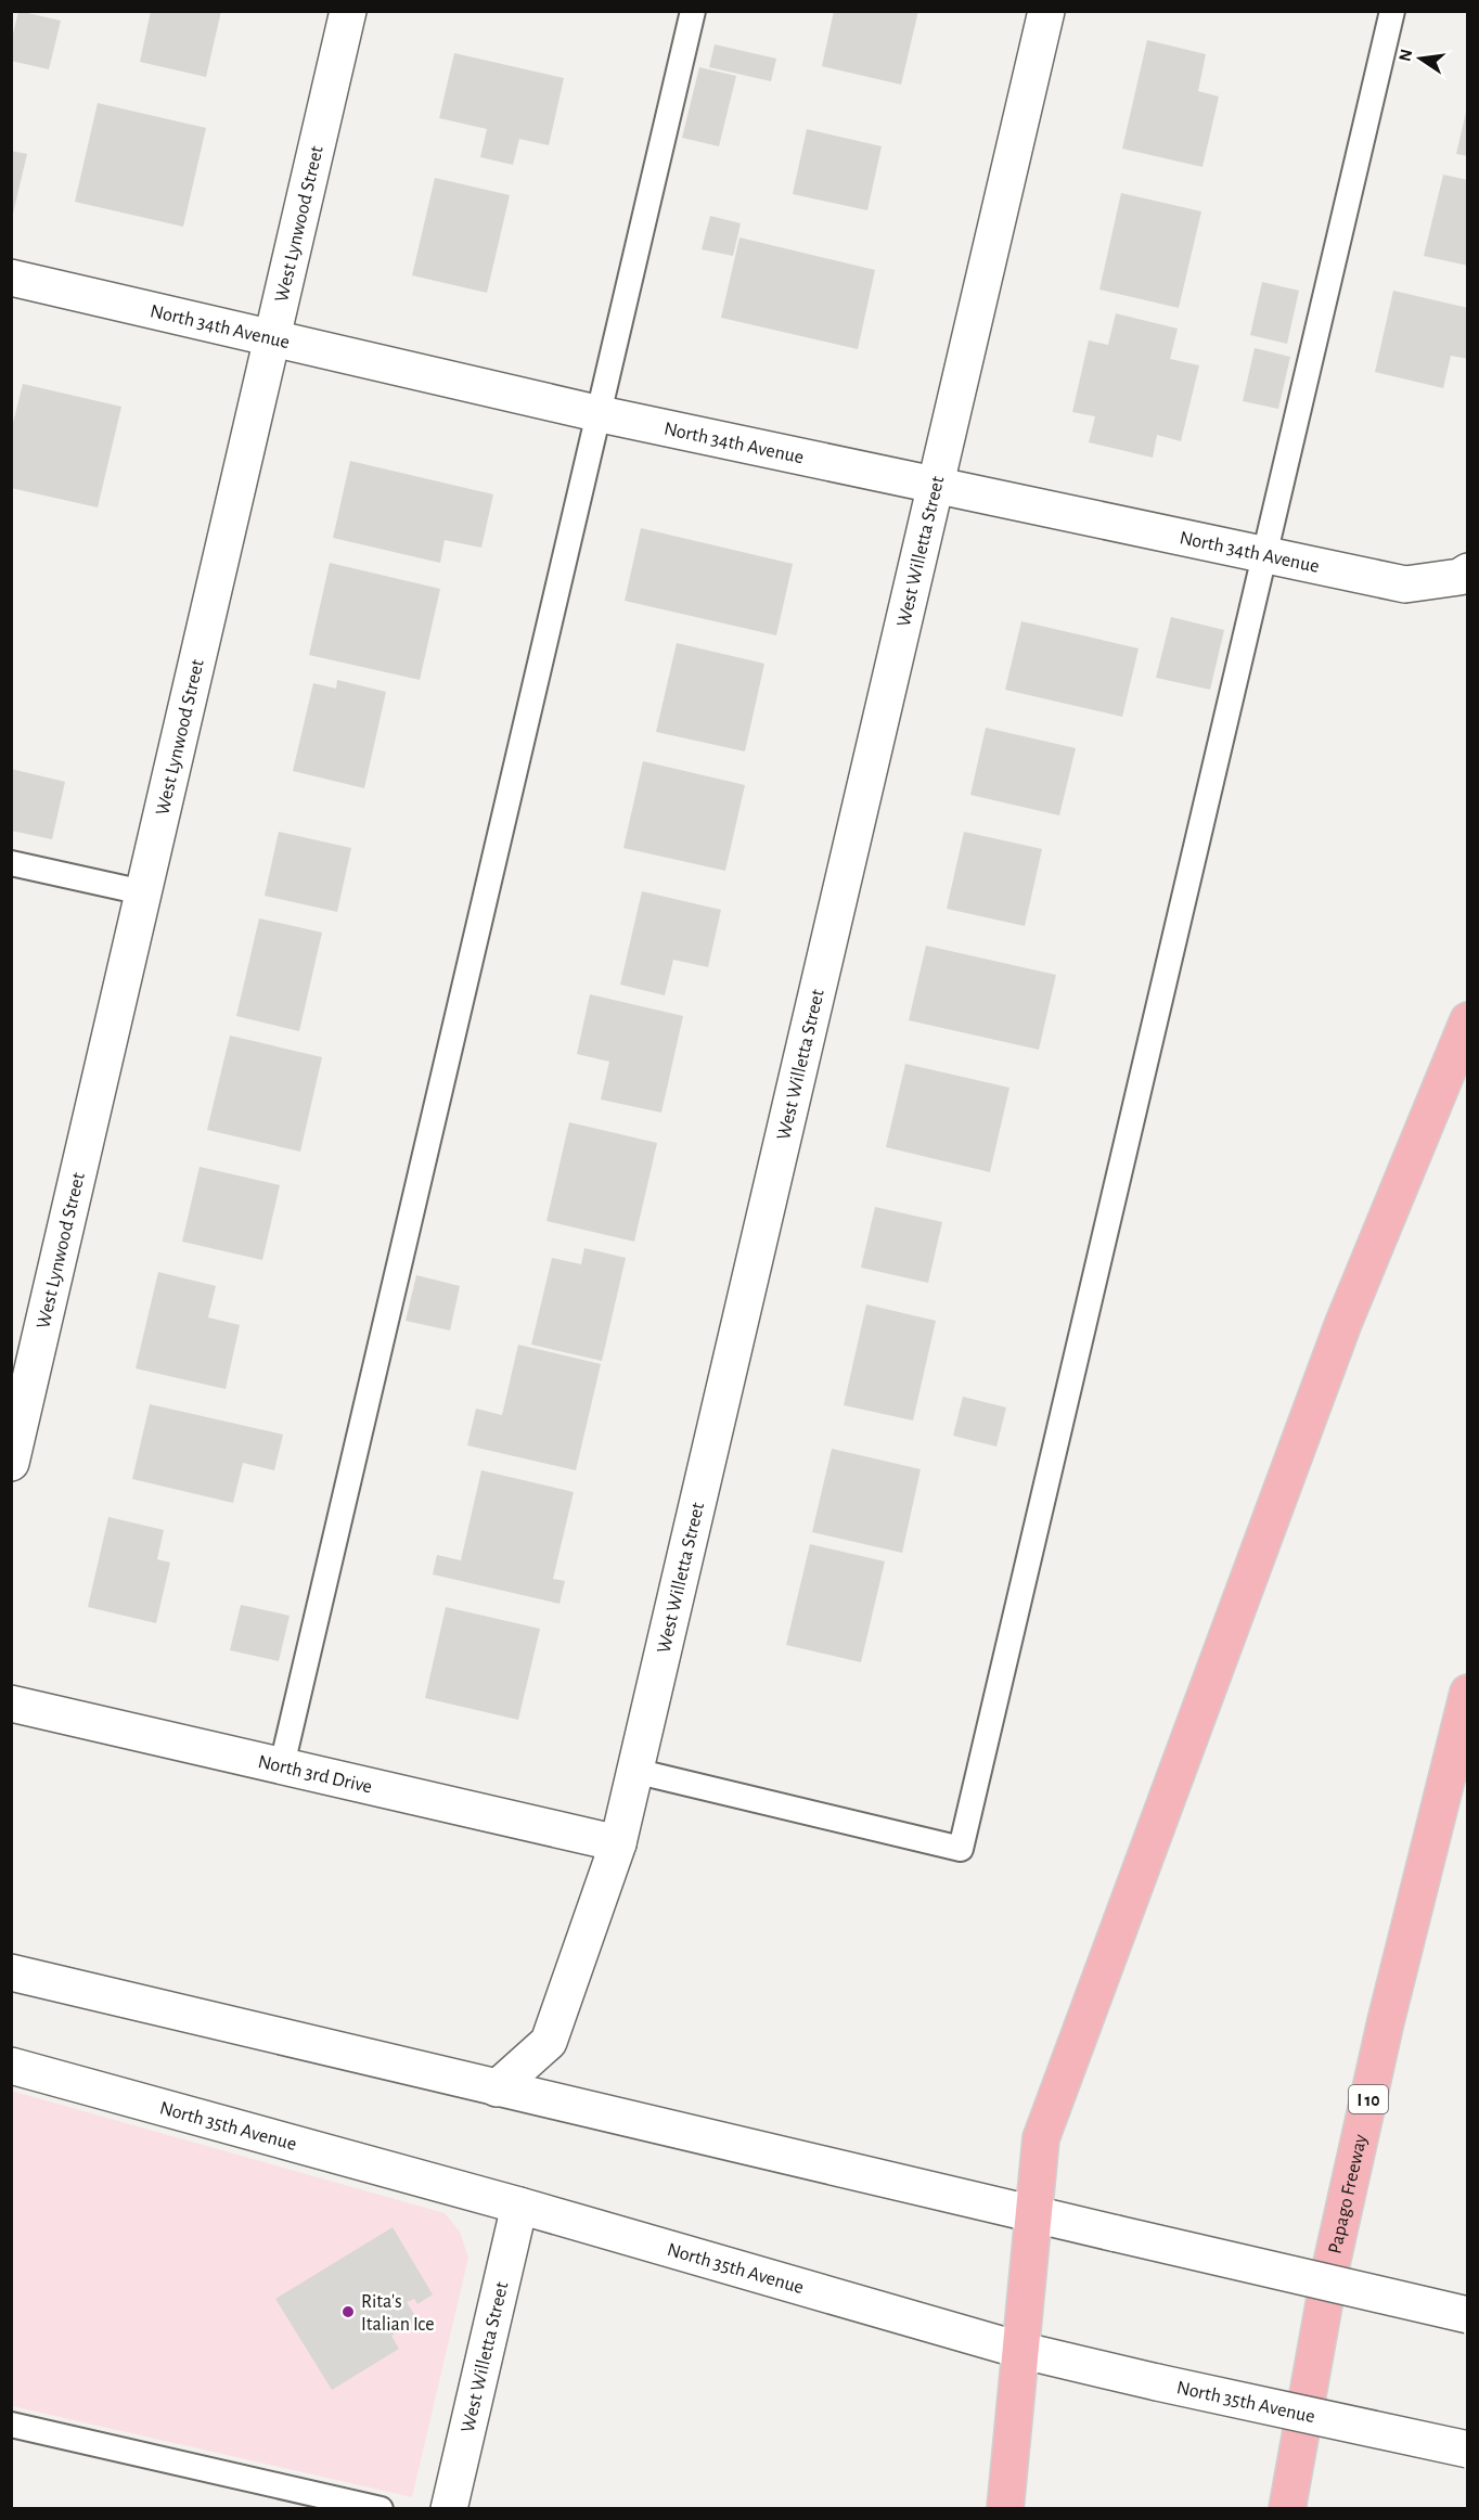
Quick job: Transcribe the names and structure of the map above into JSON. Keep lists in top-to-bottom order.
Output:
{
  "streets": {
    "highway": ["I 10", "Papago Freeway"],
    "street": [
      "West Lynwood Street",
      "North 34th Avenue",
      "West Willetta Street",
      "North 3rd Drive",
      "North 35th Avenue"
    ]
  },
  "crossings": [
    ["West Lynwood Street", "North 34th Avenue"],
    ["North 34th Avenue", "West Willetta Street"],
    ["West Willetta Street", "North 3rd Drive"],
    ["West Willetta Street", "North 35th Avenue"]
  ],
  "places": ["Rita's Italian Ice"],
  "north": "left"
}
